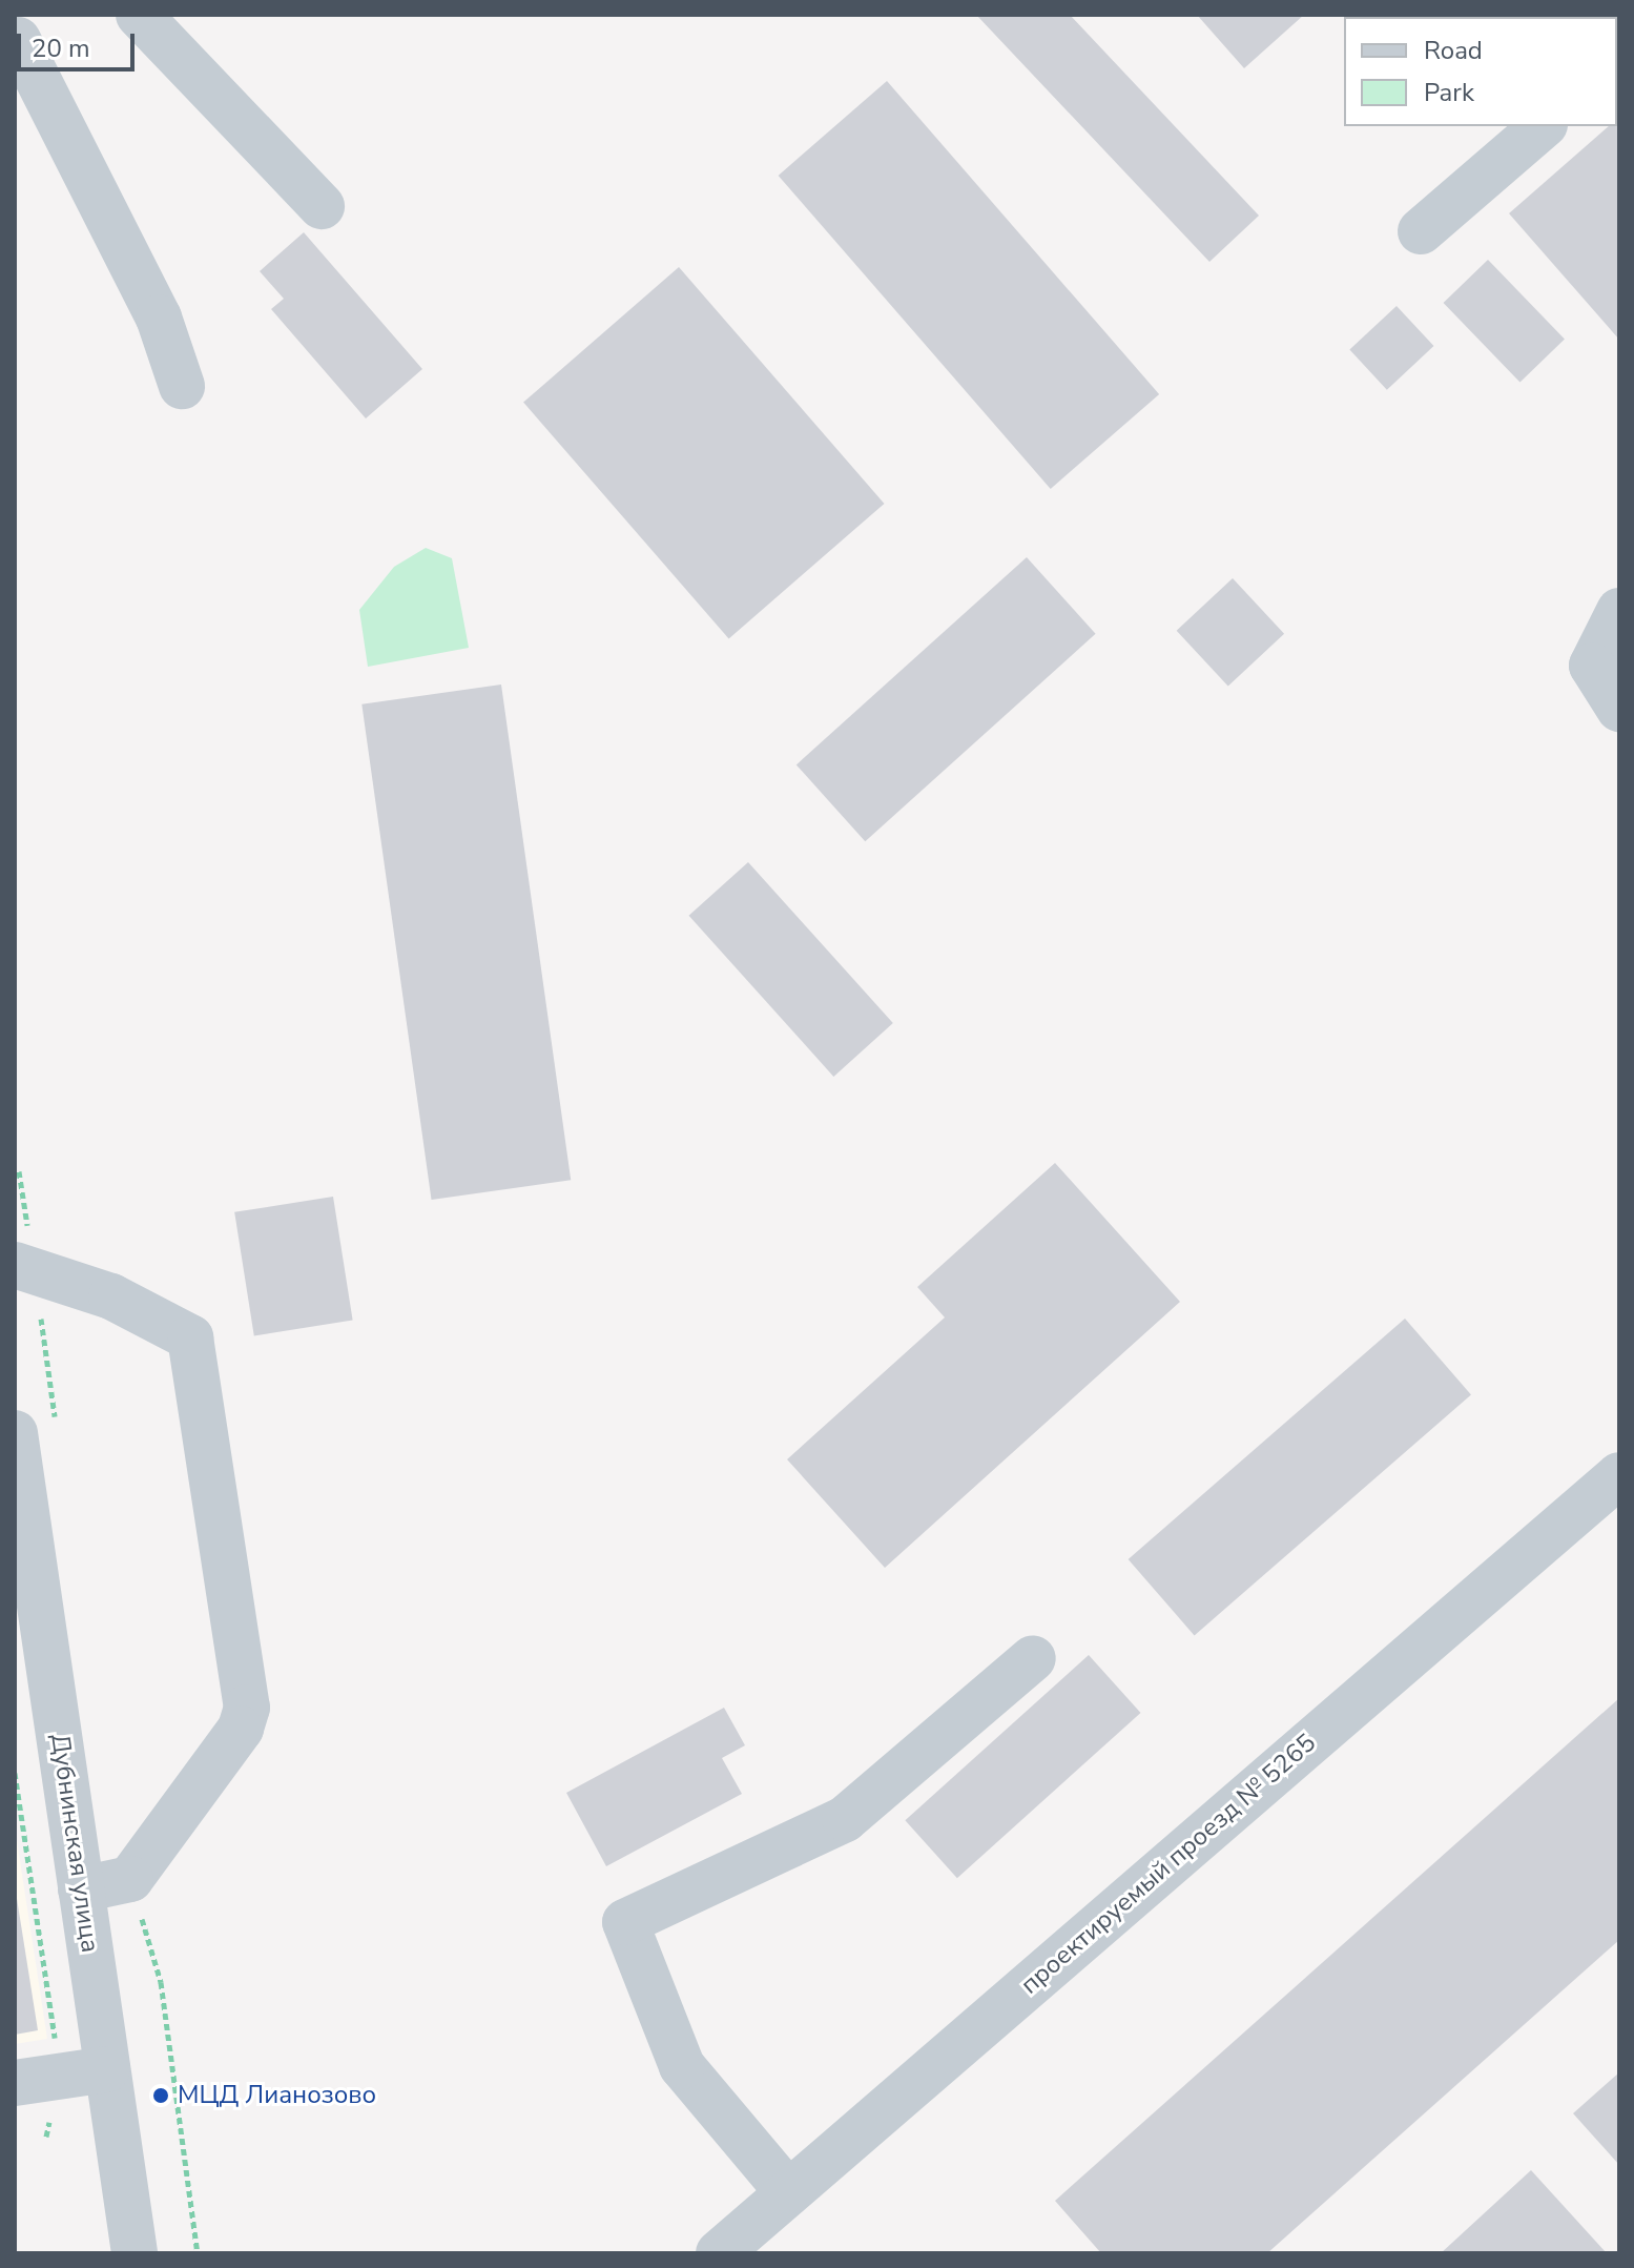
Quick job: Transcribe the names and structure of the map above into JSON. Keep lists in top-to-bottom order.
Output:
{
  "streets": {
    "street": ["Дубнинская улица", "проектируемый проезд № 5265"]
  },
  "places": ["МЦД Лианозово"],
  "legend": ["Road", "Park"],
  "scale_bar": "20 m"
}
